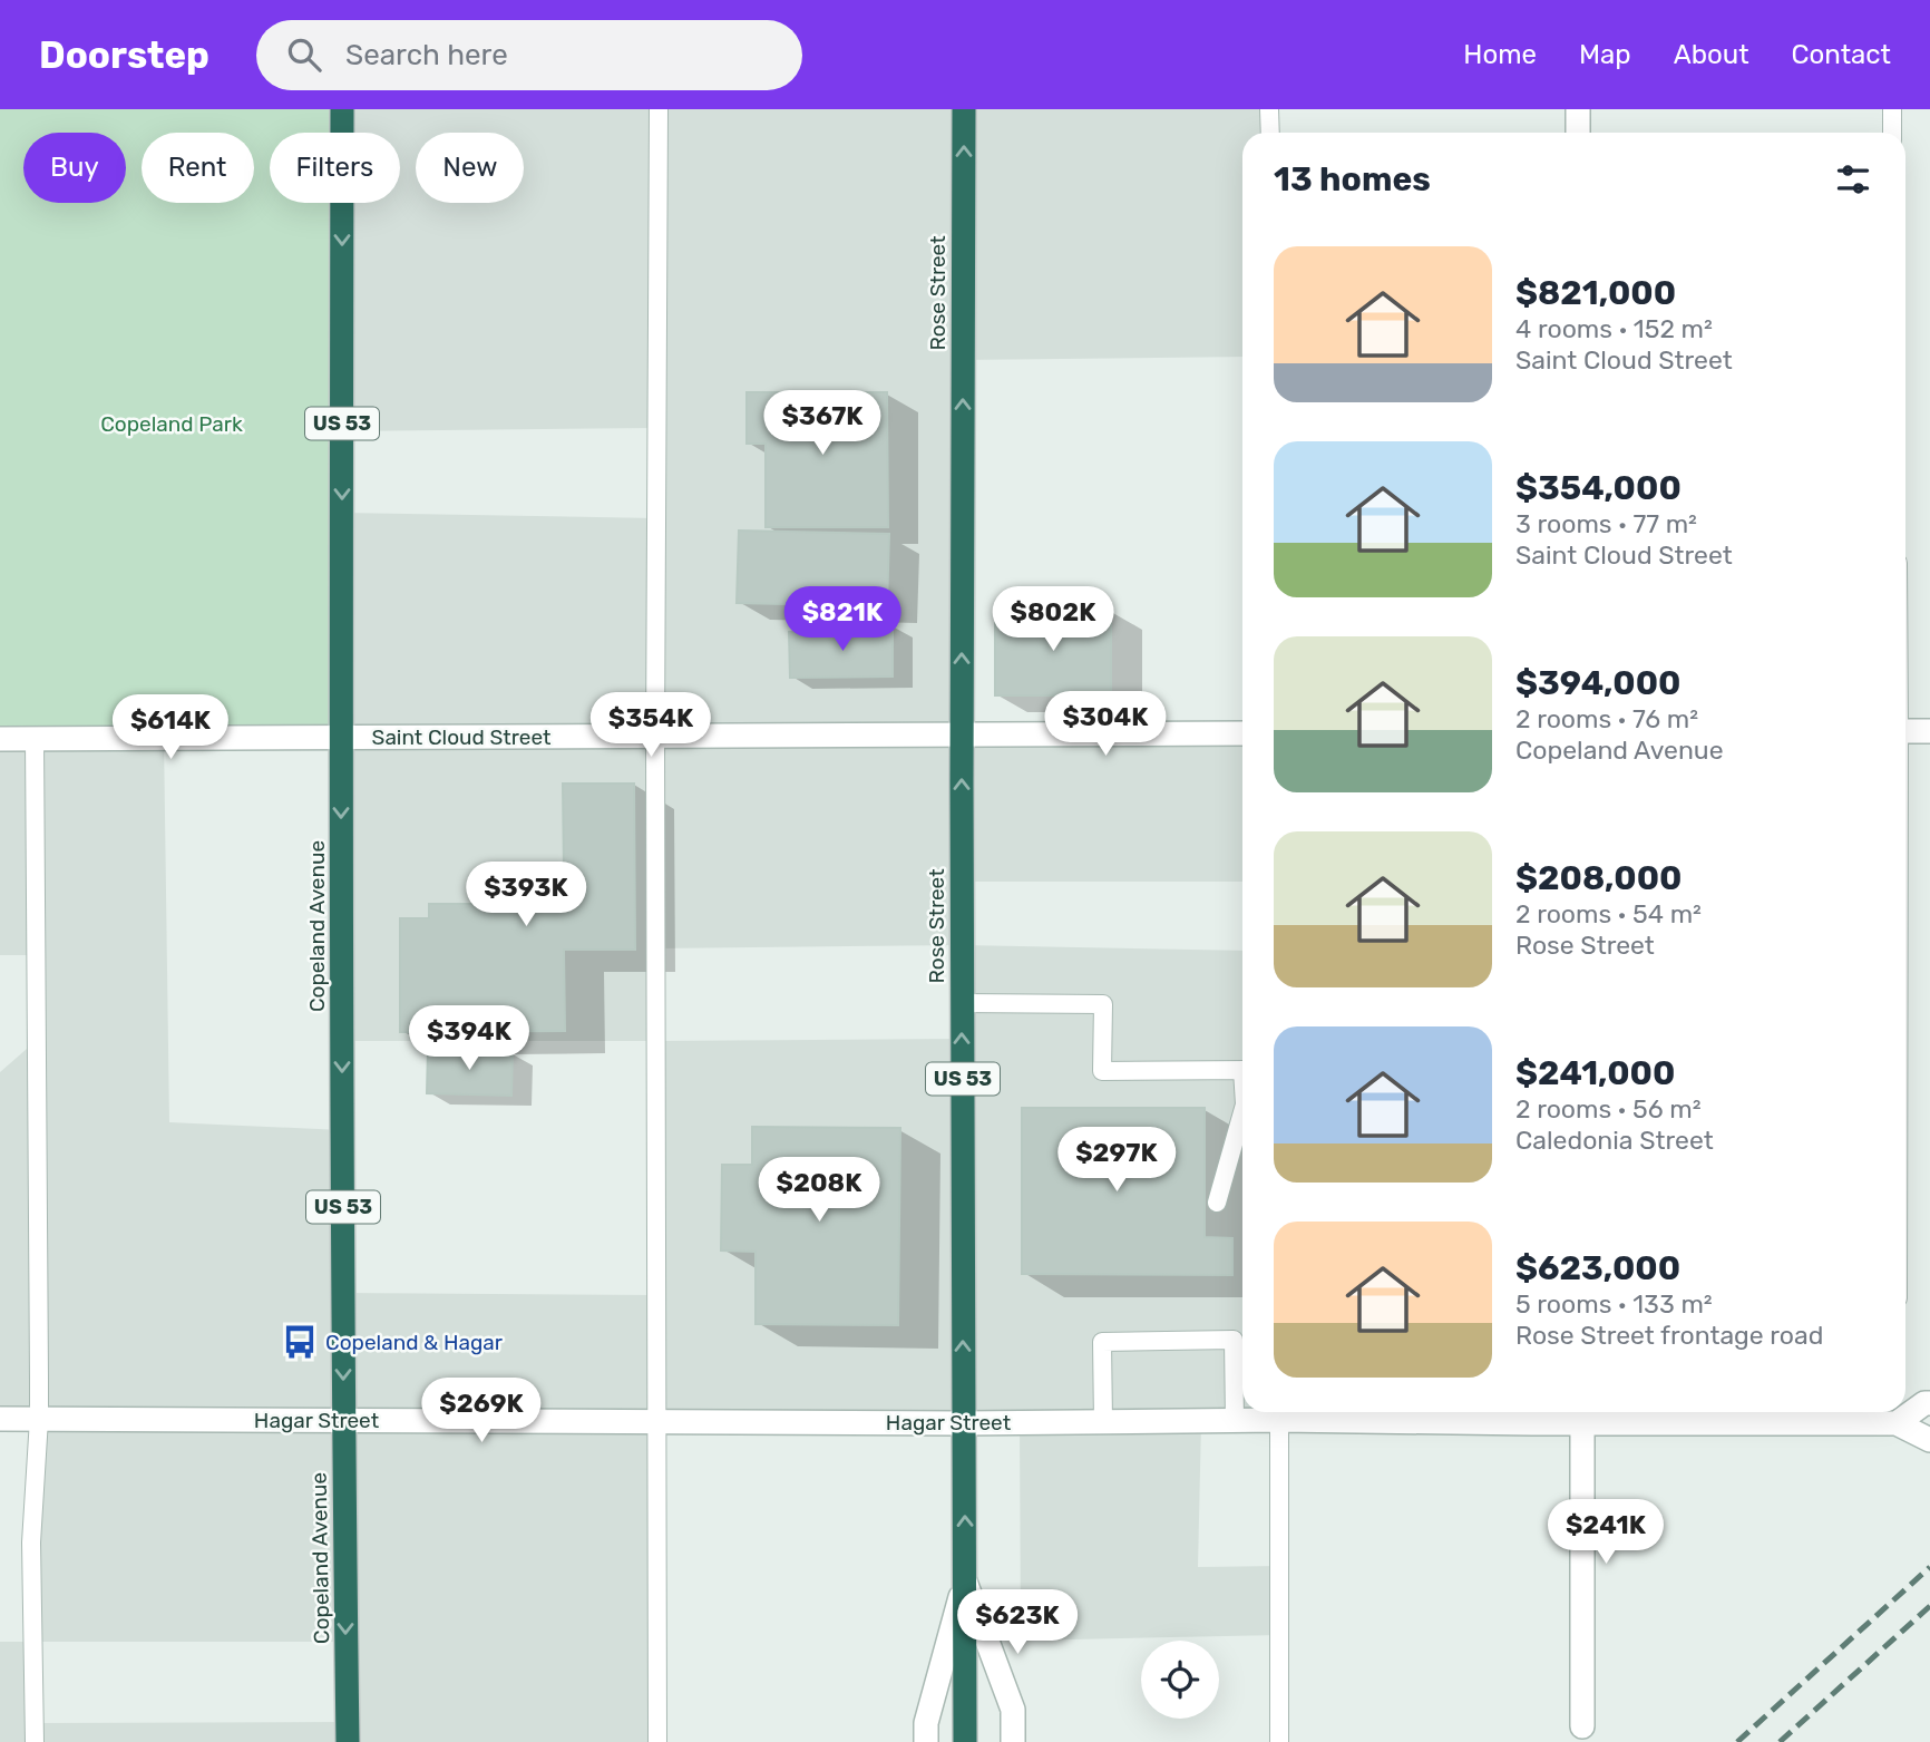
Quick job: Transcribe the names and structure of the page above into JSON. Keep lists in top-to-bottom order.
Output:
{
  "streets": {
    "highway": ["Rose Street", "US 53", "Copeland Avenue"],
    "street": ["Saint Cloud Street", "Hagar Street"]
  },
  "crossings": [
    ["Rose Street", "Saint Cloud Street"],
    ["Rose Street", "Hagar Street"],
    ["Saint Cloud Street", "Copeland Avenue"],
    ["Copeland Avenue", "Hagar Street"]
  ],
  "one_way": ["Rose Street", "Copeland Avenue"],
  "parks": ["Copeland Park"],
  "places": {
    "bus stop": ["Copeland & Hagar"]
  },
  "page": {
    "header": "Doorstep",
    "search": "Search here",
    "nav": [
      "Home",
      "Map",
      "About",
      "Contact"
    ],
    "chip": [
      "Buy",
      "Rent",
      "Filters",
      "New"
    ],
    "heading": "13 homes",
    "list": [
      {
        "name": "$821,000",
        "note": "4 rooms · 152 m² · Saint Cloud Street"
      },
      {
        "name": "$354,000",
        "note": "3 rooms · 77 m² · Saint Cloud Street"
      },
      {
        "name": "$394,000",
        "note": "2 rooms · 76 m² · Copeland Avenue"
      },
      {
        "name": "$208,000",
        "note": "2 rooms · 54 m² · Rose Street"
      },
      {
        "name": "$241,000",
        "note": "2 rooms · 56 m² · Caledonia Street"
      },
      {
        "name": "$623,000",
        "note": "5 rooms · 133 m² · Rose Street frontage road"
      }
    ],
    "price": [
      "$367K",
      "$821K",
      "$802K",
      "$304K",
      "$354K",
      "$614K",
      "$393K",
      "$394K",
      "$297K",
      "$208K",
      "$269K",
      "$241K",
      "$623K"
    ]
  }
}
